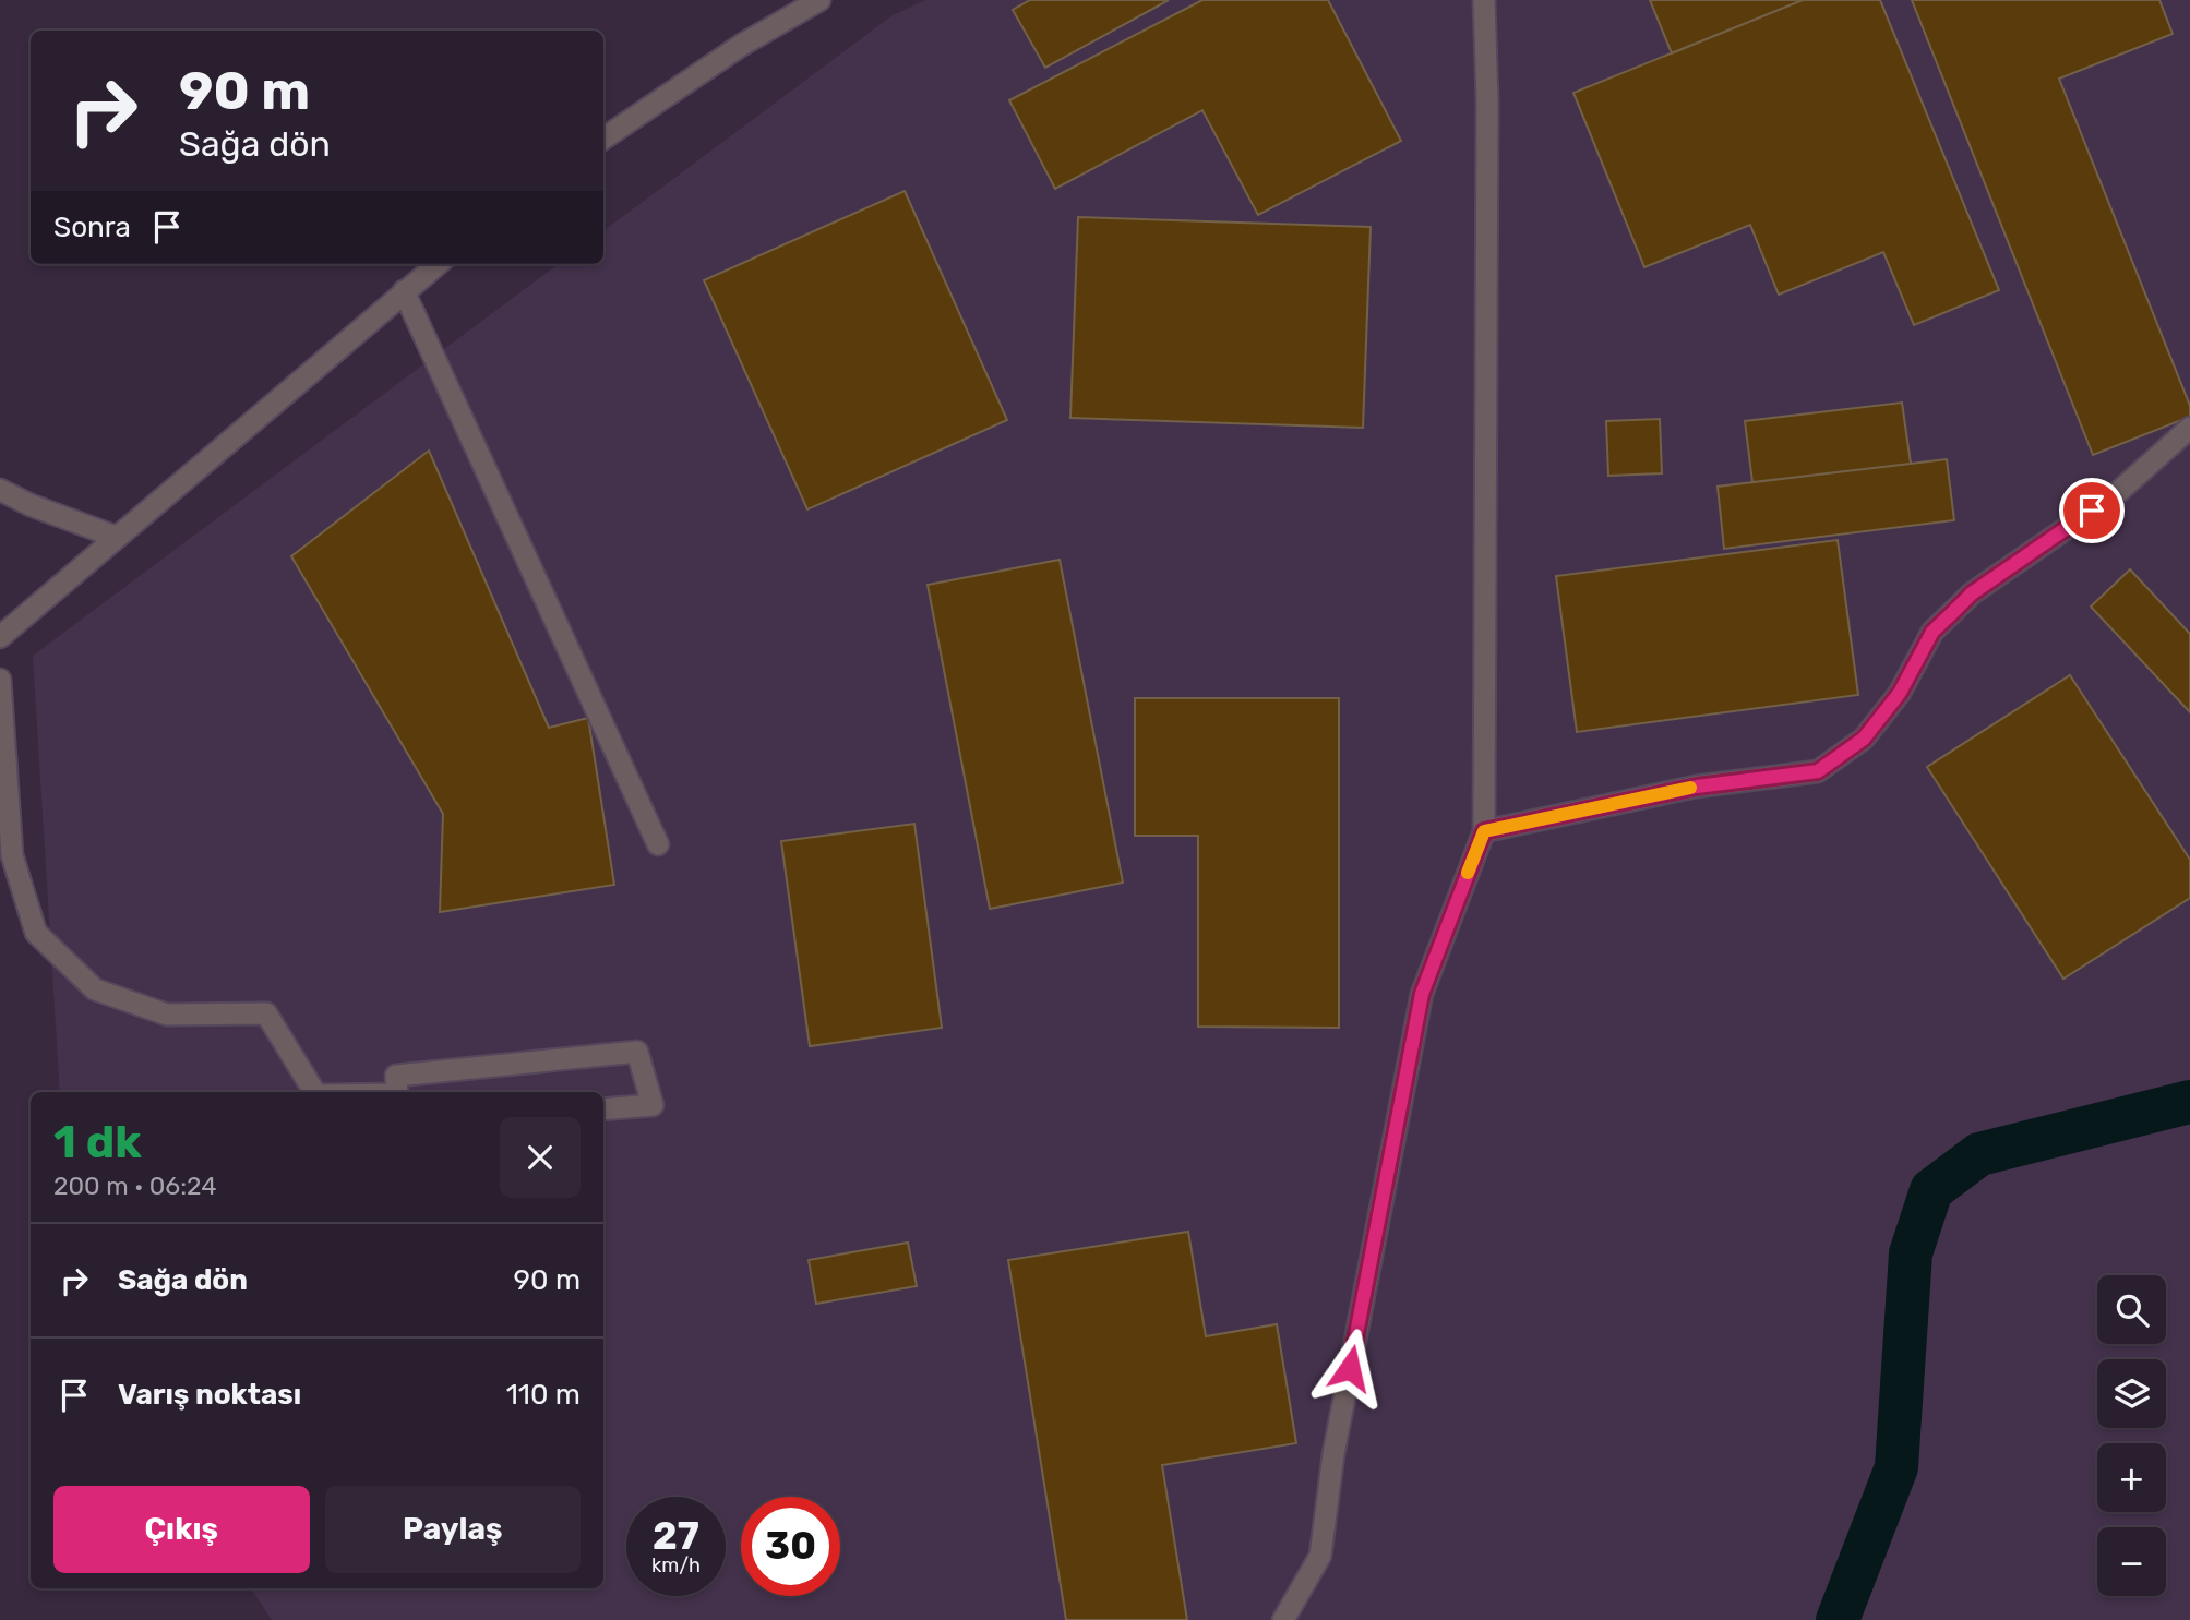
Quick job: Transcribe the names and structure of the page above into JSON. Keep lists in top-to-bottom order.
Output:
{
  "page": {
    "turn": ["90 m", "Sağa dön"],
    "then": "Sonra",
    "heading": ["1 dk", "200 m · 06:24"],
    "list": [
      {
        "name": "Sağa dön",
        "value": "90 m"
      },
      {
        "name": "Varış noktası",
        "value": "110 m"
      }
    ],
    "map_buttons": ["+", "−"],
    "buttons": ["Çıkış", "Paylaş"],
    "speed": "27 km/h",
    "limit": "30"
  }
}
